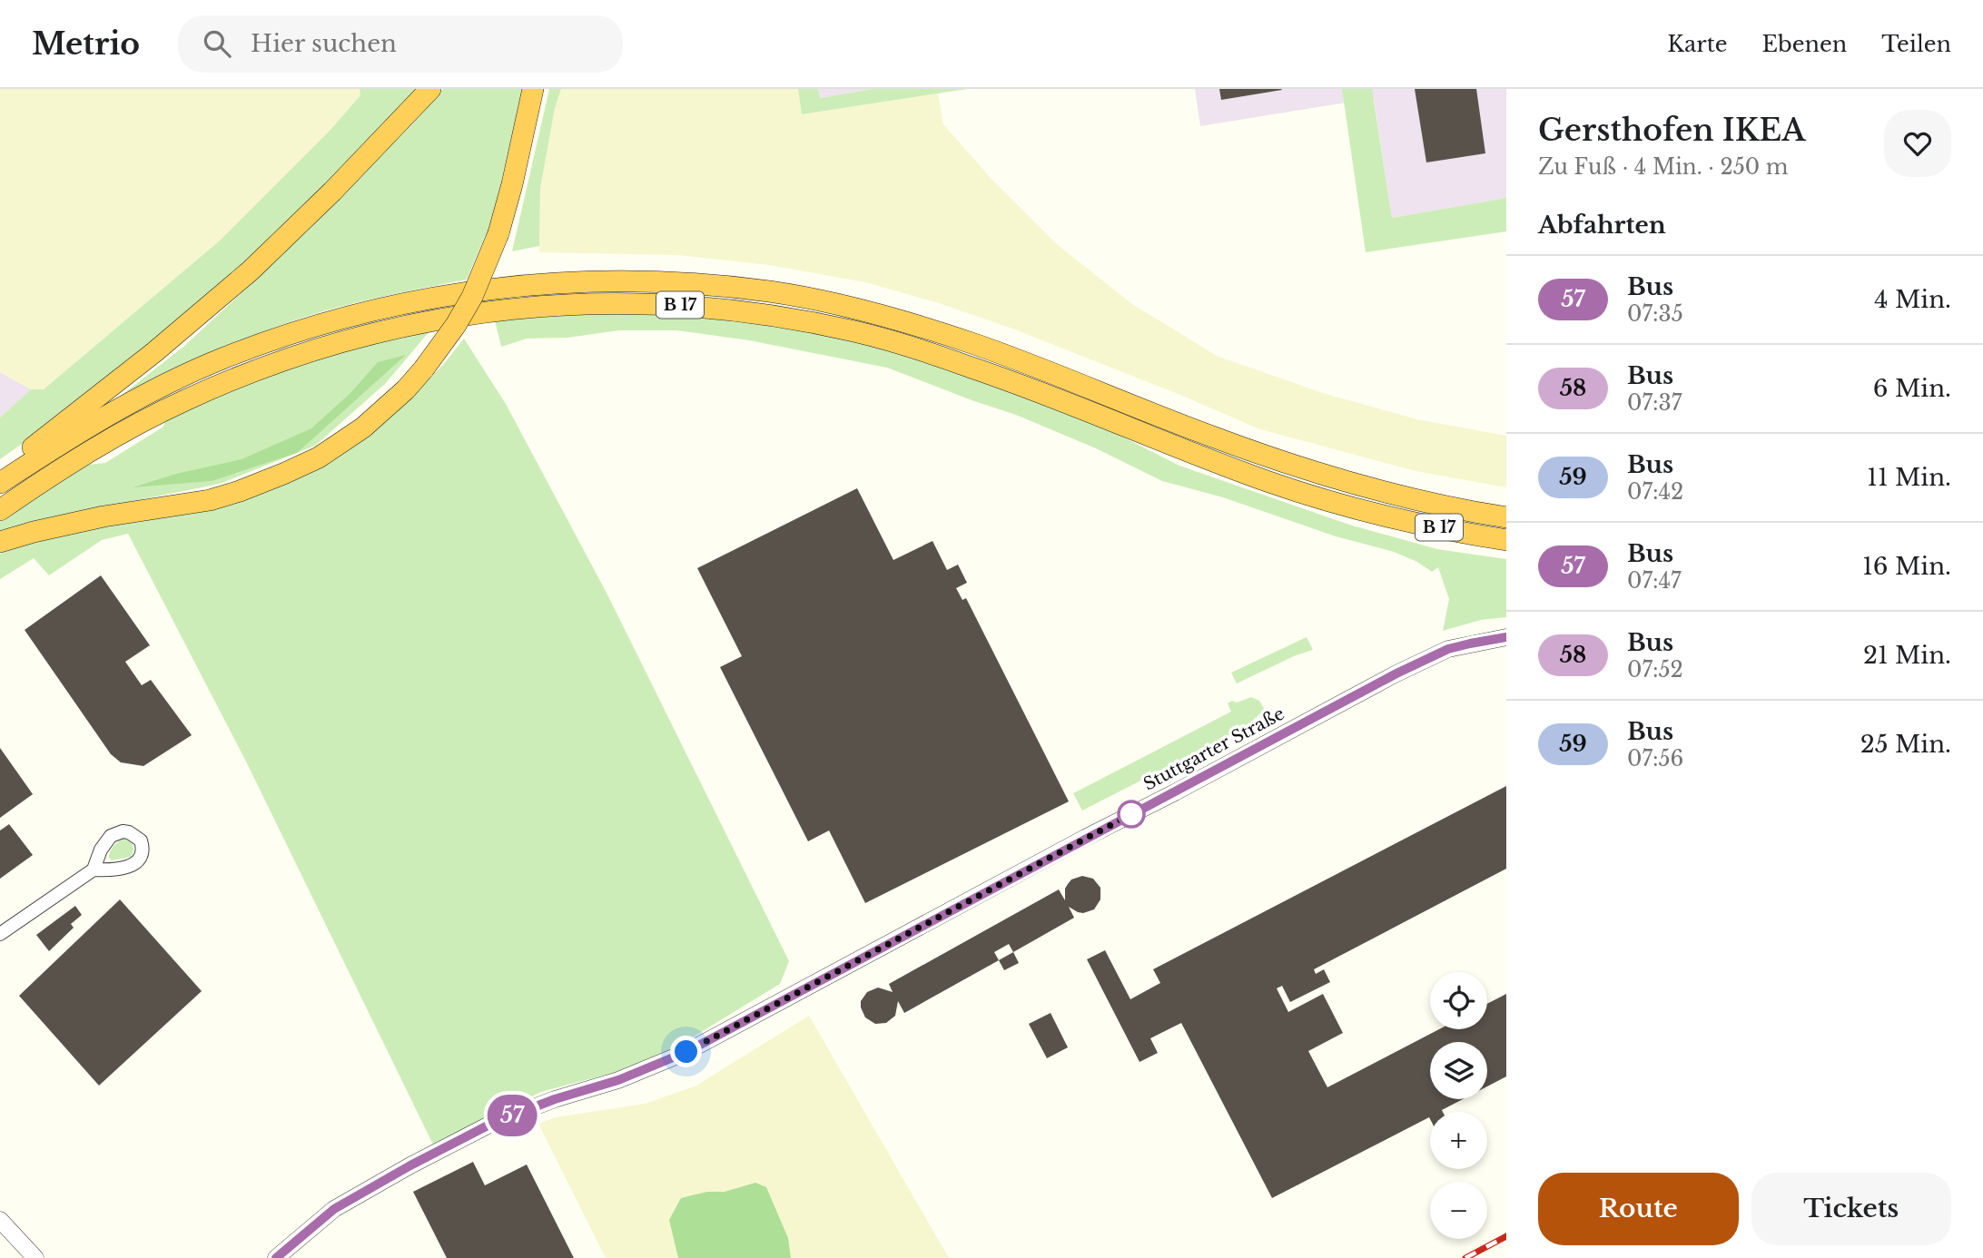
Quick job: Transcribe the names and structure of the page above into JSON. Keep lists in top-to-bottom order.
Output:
{
  "streets": {
    "highway": ["B 17"],
    "street": ["Stuttgarter Straße"]
  },
  "lines": ["bus line 57"],
  "page": {
    "header": "Metrio",
    "search": "Hier suchen",
    "nav": ["Karte", "Ebenen", "Teilen"],
    "on_map": "57",
    "heading": [
      ["Gersthofen IKEA", "Zu Fuß · 4 Min. · 250 m"],
      "Abfahrten"
    ],
    "list": [
      {
        "mark": "57",
        "name": "Bus",
        "note": "07:35",
        "value": "4 Min."
      },
      {
        "mark": "58",
        "name": "Bus",
        "note": "07:37",
        "value": "6 Min."
      },
      {
        "mark": "59",
        "name": "Bus",
        "note": "07:42",
        "value": "11 Min."
      },
      {
        "mark": "57",
        "name": "Bus",
        "note": "07:47",
        "value": "16 Min."
      },
      {
        "mark": "58",
        "name": "Bus",
        "note": "07:52",
        "value": "21 Min."
      },
      {
        "mark": "59",
        "name": "Bus",
        "note": "07:56",
        "value": "25 Min."
      }
    ],
    "map_buttons": ["+", "−"],
    "buttons": ["Route", "Tickets"]
  }
}
